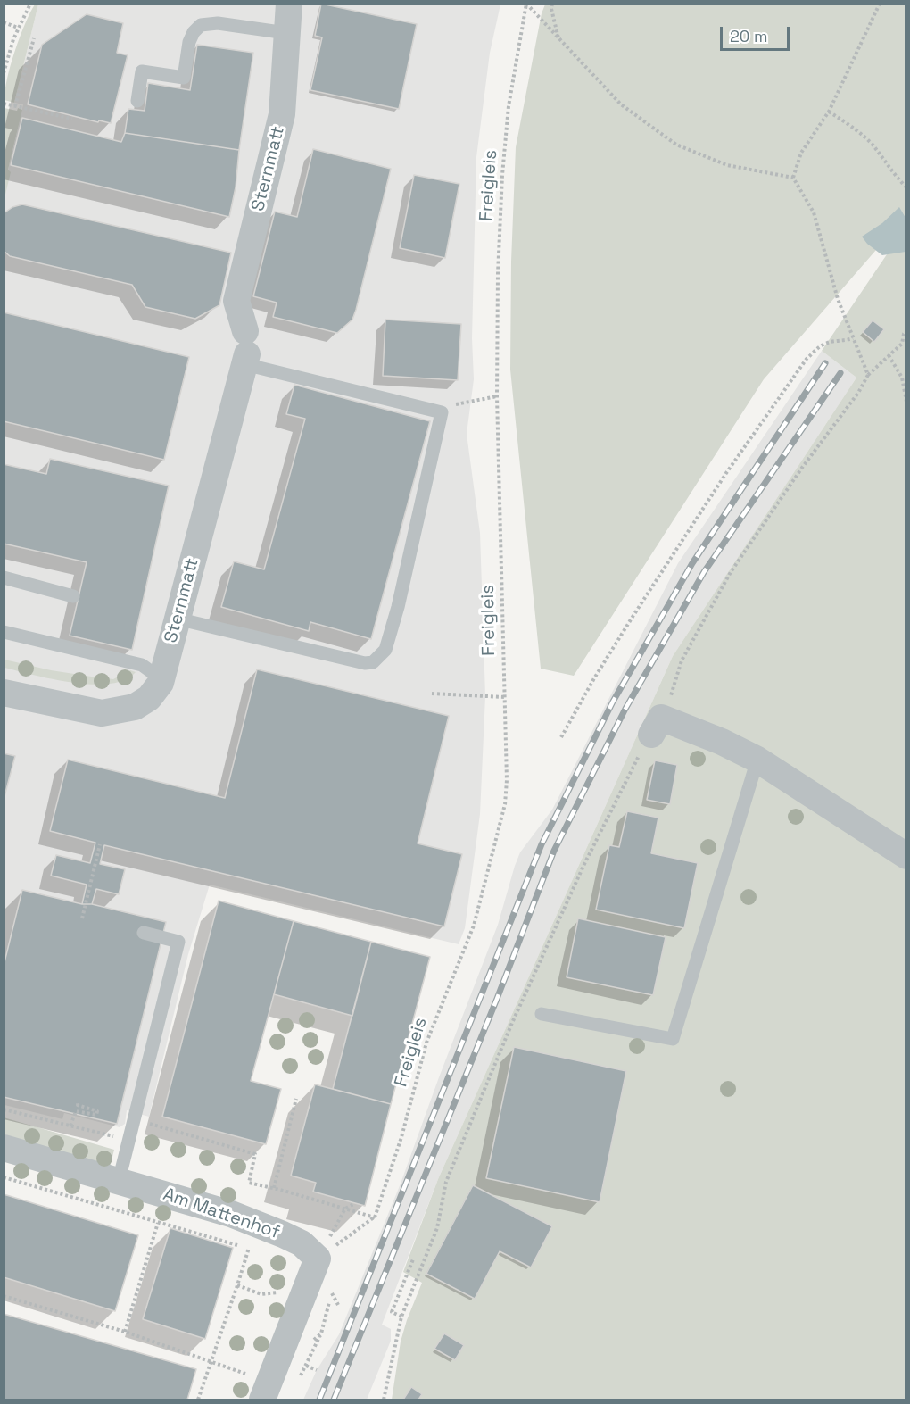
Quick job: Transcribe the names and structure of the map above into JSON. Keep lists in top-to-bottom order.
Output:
{
  "streets": {
    "street": ["Sternmatt", "Am Mattenhof"],
    "path": ["Freigleis"]
  },
  "scale_bar": "20 m"
}
